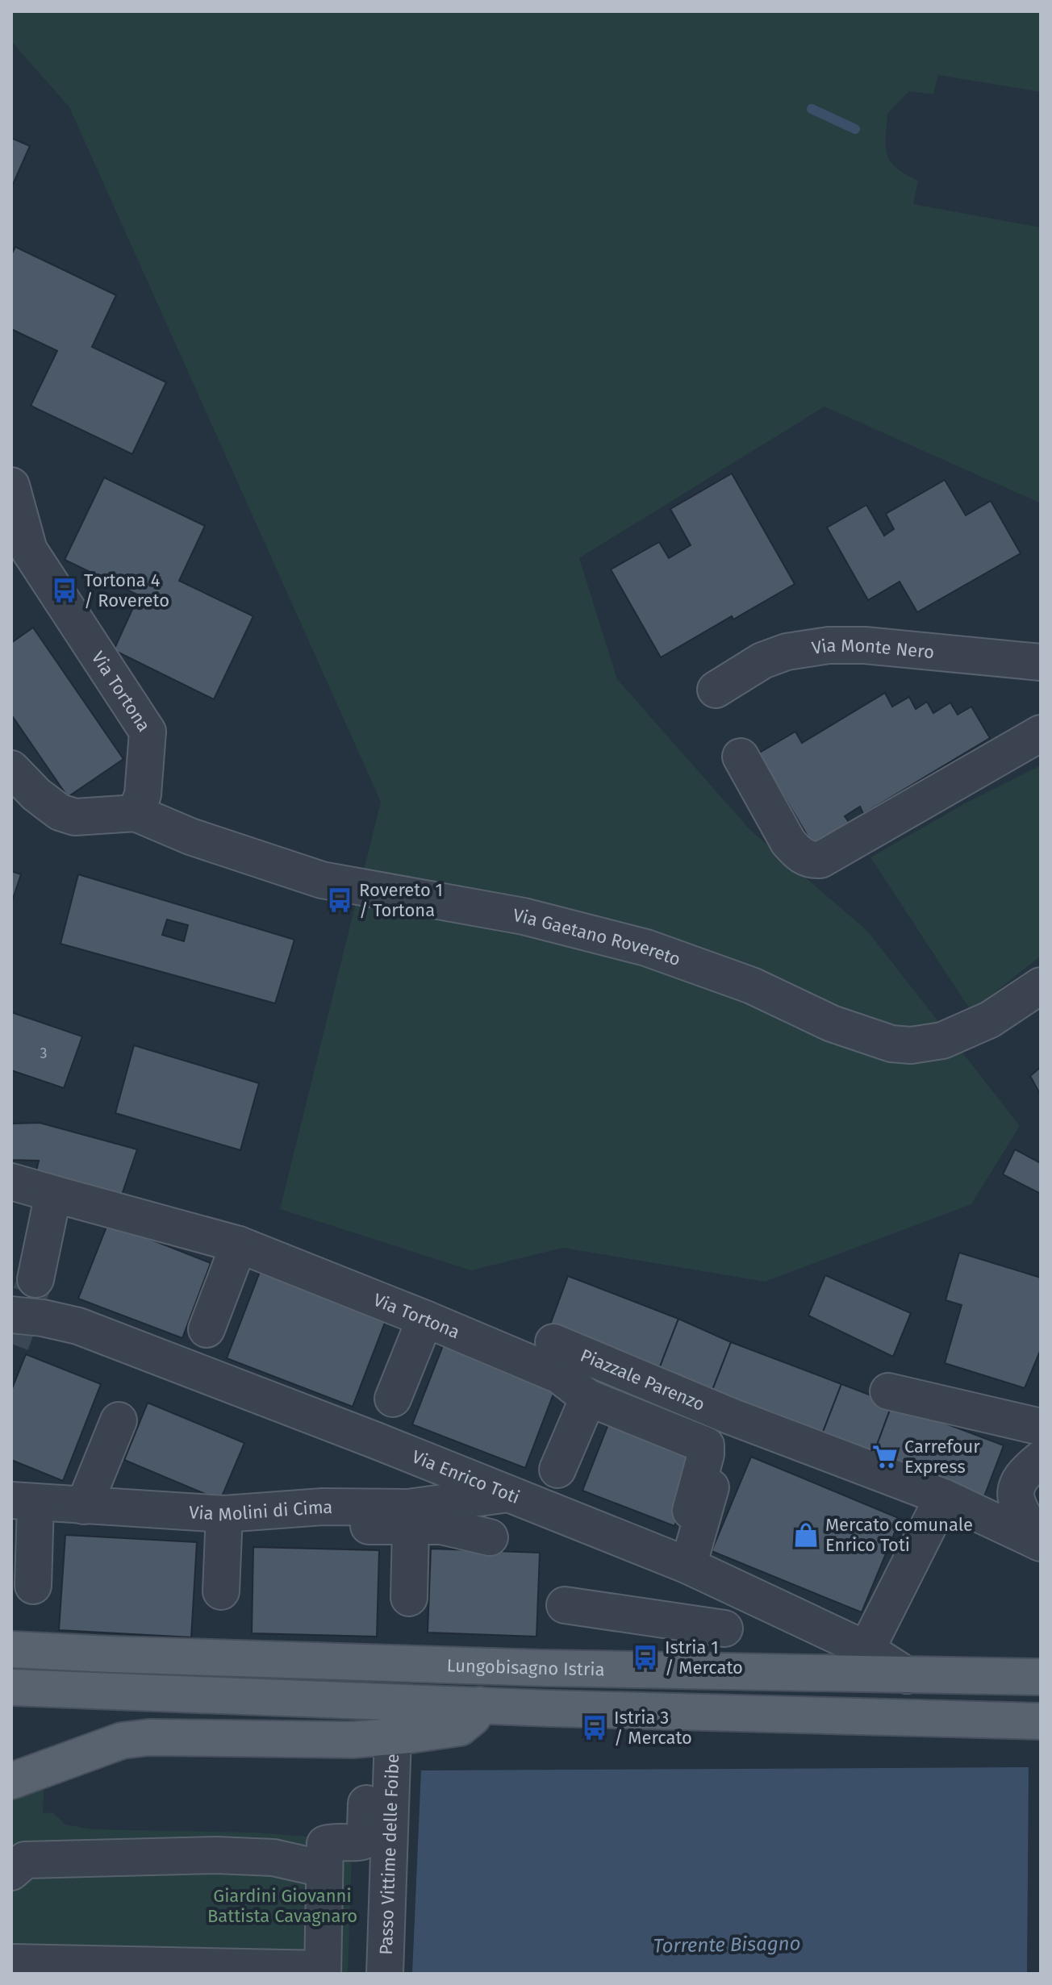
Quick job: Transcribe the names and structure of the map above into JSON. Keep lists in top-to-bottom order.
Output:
{
  "streets": {
    "main road": ["Lungobisagno Istria"],
    "street": [
      "Via Monte Nero",
      "Via Tortona",
      "Via Gaetano Rovereto",
      "Piazzale Parenzo",
      "Via Enrico Toti",
      "Via Molini di Cima",
      "Passo Vittime delle Foibe"
    ]
  },
  "crossings": [
    ["Via Tortona", "Via Gaetano Rovereto"],
    ["Via Enrico Toti", "Via Molini di Cima"],
    ["Via Enrico Toti", "Lungobisagno Istria"]
  ],
  "water": ["Torrente Bisagno"],
  "parks": ["Giardini Giovanni Battista Cavagnaro"],
  "places": {
    "bus stop": [
      "Tortona 4 / Rovereto",
      "Rovereto 1 / Tortona",
      "Istria 1 / Mercato",
      "Istria 3 / Mercato"
    ],
    "supermarket": ["Carrefour Express"],
    "shop": ["Mercato comunale Enrico Toti"]
  },
  "house_numbers": ["3"]
}
